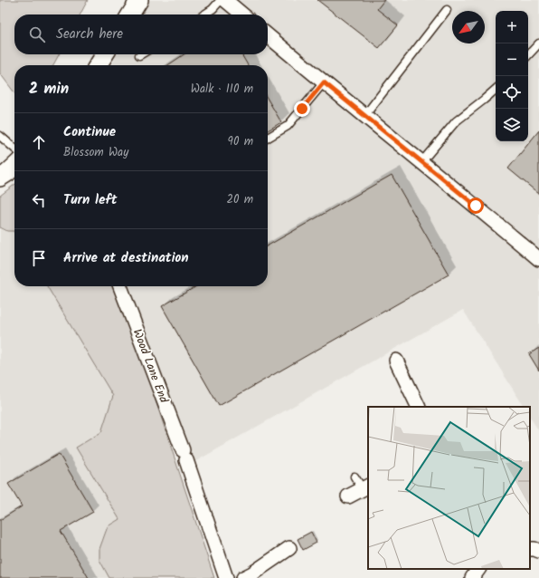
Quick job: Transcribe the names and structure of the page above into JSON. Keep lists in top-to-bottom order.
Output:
{
  "streets": {
    "street": ["Wood Lane End"]
  },
  "north": "bottom left",
  "page": {
    "map_buttons": ["+", "−"],
    "search": "Search here",
    "heading": ["2 min", "Walk · 110 m"],
    "list": [
      ["Continue", "Blossom Way", "90 m"],
      ["Turn left", "20 m"],
      "Arrive at destination"
    ]
  }
}
